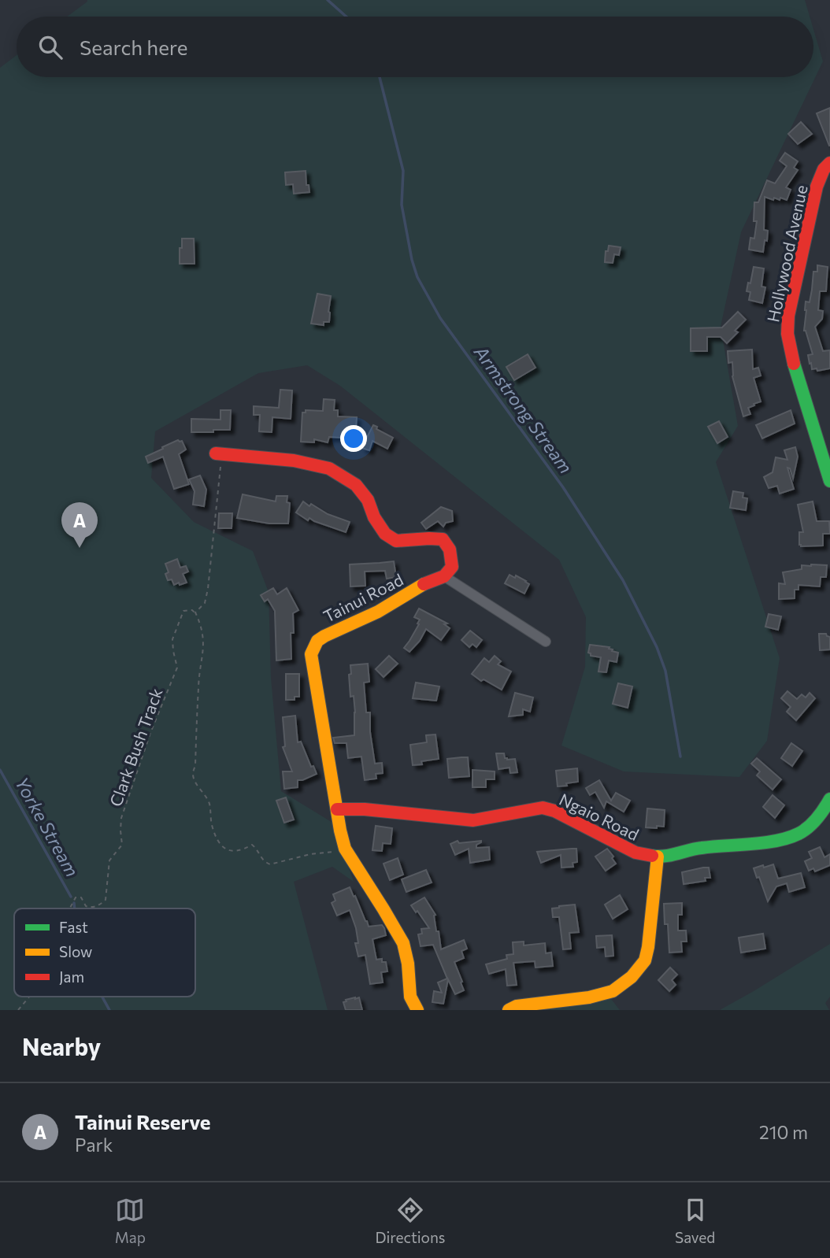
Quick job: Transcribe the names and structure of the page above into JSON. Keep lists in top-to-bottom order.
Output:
{
  "streets": {
    "street": ["Hollywood Avenue", "Tainui Road", "Ngaio Road"],
    "path": ["Clark Bush Track"]
  },
  "crossings": [
    ["Tainui Road", "Ngaio Road"]
  ],
  "water": ["Armstrong Stream", "Yorke Stream"],
  "legend": ["Fast", "Slow", "Jam"],
  "page": {
    "search": "Search here",
    "pins": "A",
    "heading": "Nearby",
    "list": [
      {
        "mark": "A",
        "name": "Tainui Reserve",
        "note": "Park",
        "value": "210 m"
      }
    ],
    "nav": ["Map", "Directions", "Saved"]
  }
}
